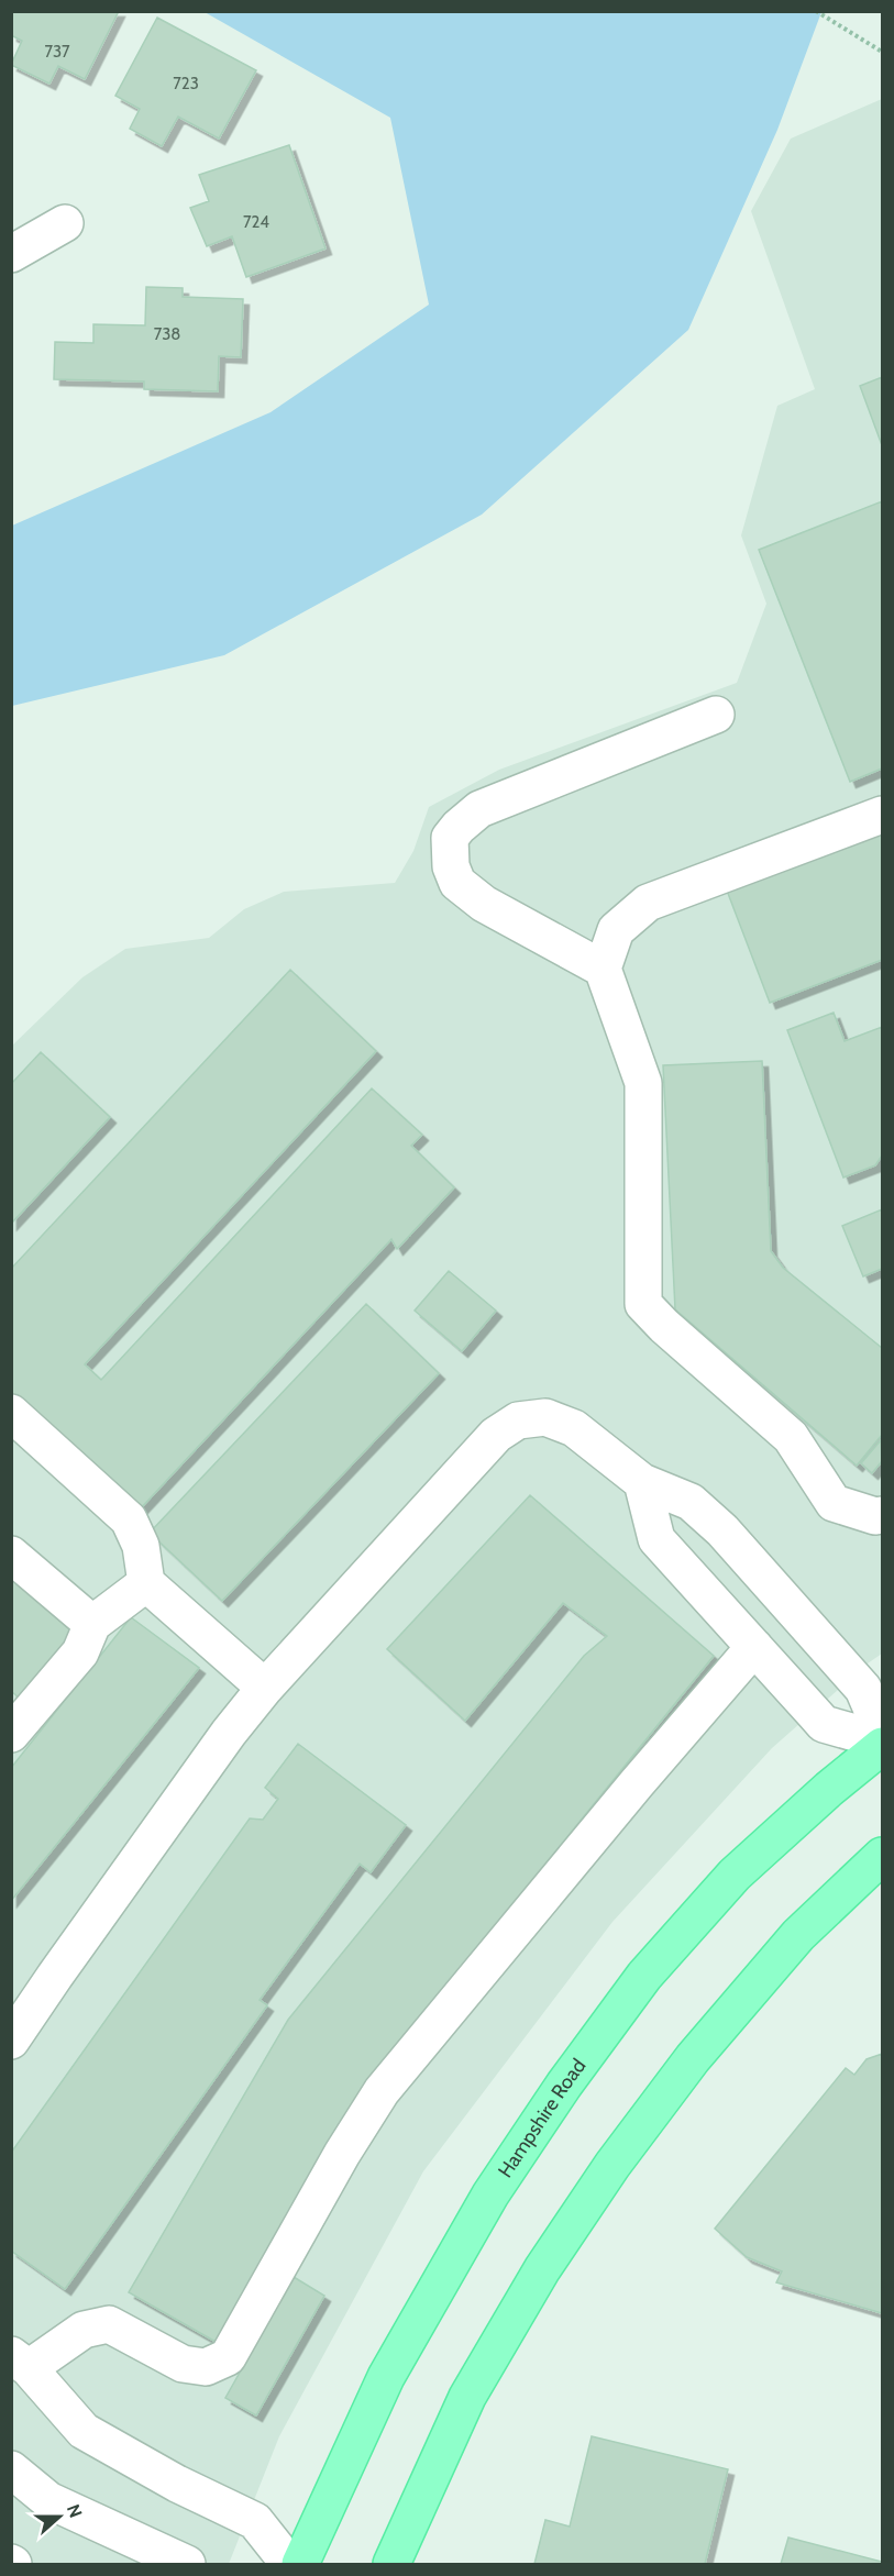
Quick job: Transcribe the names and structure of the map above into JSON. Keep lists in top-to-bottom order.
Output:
{
  "streets": {
    "main road": ["Hampshire Road"]
  },
  "house_numbers": [
    "737",
    "723",
    "724",
    "738"
  ],
  "north": "right"
}
